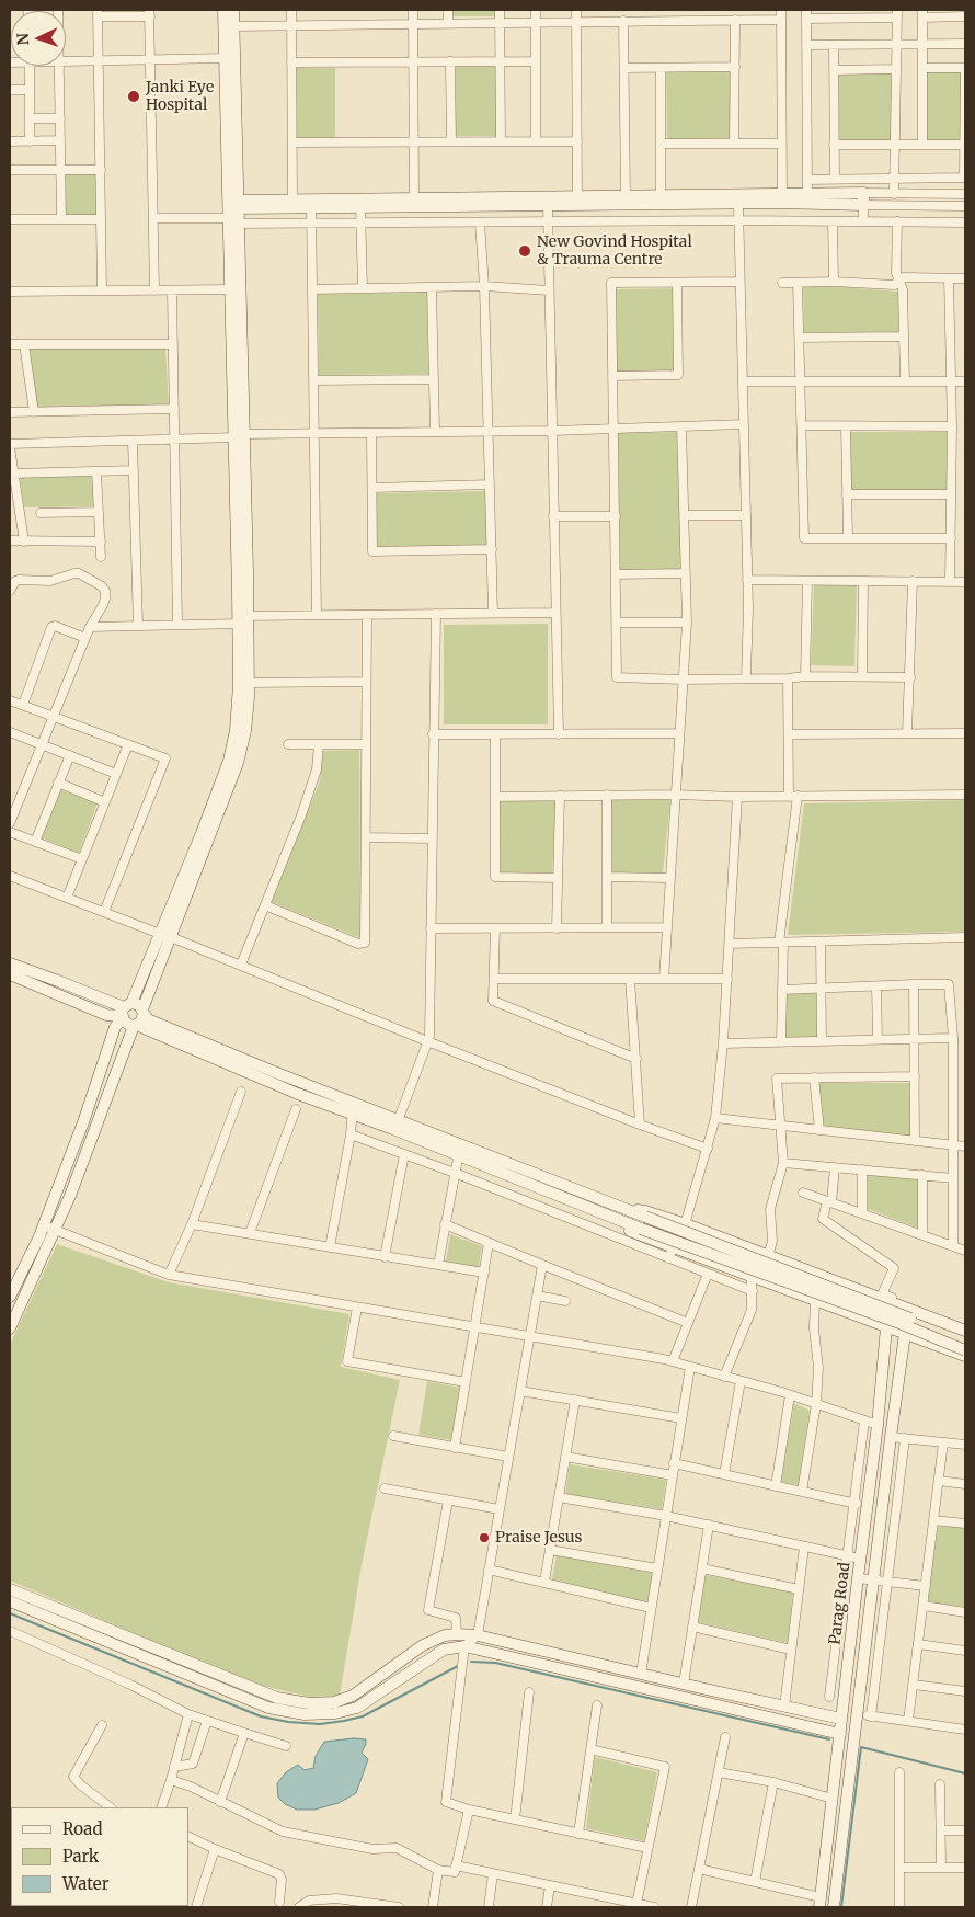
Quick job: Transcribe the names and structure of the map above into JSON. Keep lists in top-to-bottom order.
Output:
{
  "streets": {
    "street": ["Parag Road"]
  },
  "places": ["Janki Eye Hospital", "New Govind Hospital & Trauma Centre", "Praise Jesus"],
  "legend": ["Road", "Park", "Water"],
  "north": "left"
}
